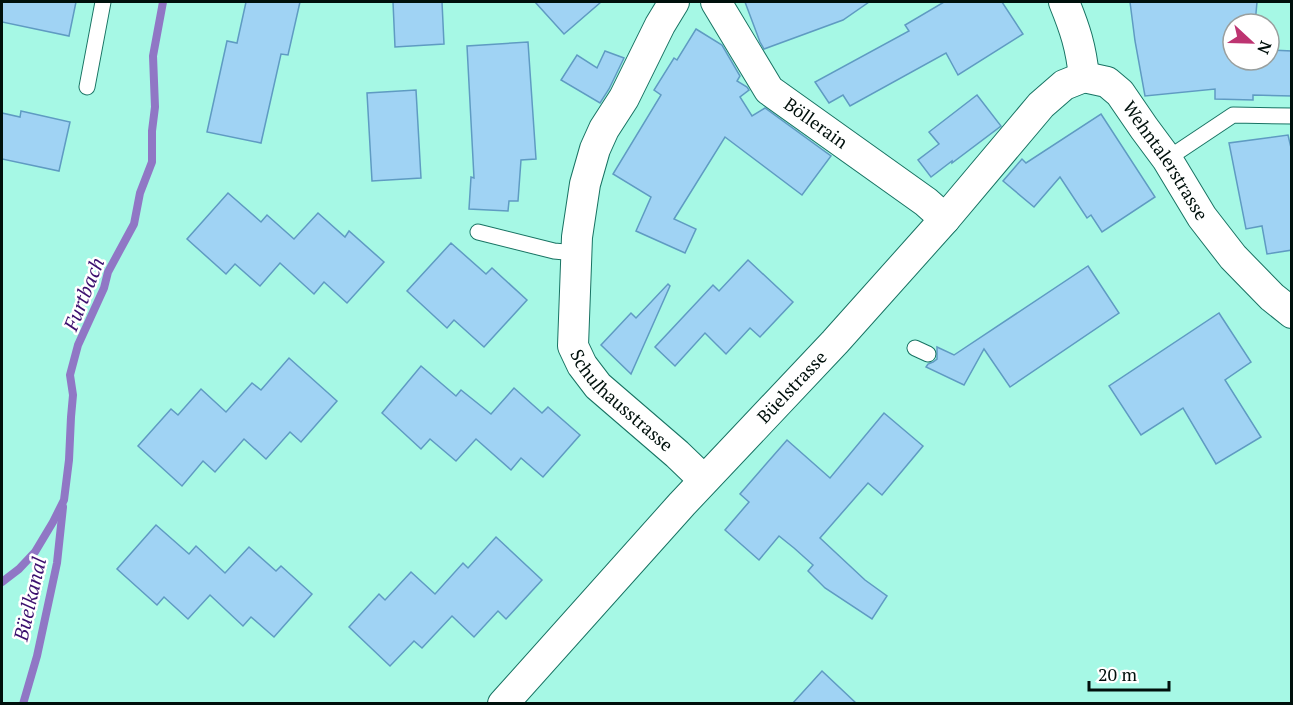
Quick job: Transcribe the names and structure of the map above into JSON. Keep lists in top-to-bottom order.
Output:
{
  "streets": {
    "street": [
      "Böllerain",
      "Wehntalerstrasse",
      "Büelstrasse",
      "Schulhausstrasse"
    ]
  },
  "crossings": [
    ["Böllerain", "Büelstrasse"],
    ["Wehntalerstrasse", "Büelstrasse"],
    ["Büelstrasse", "Schulhausstrasse"]
  ],
  "water": ["Furtbach", "Büelkanal"],
  "scale_bar": "20 m",
  "north": "right"
}
